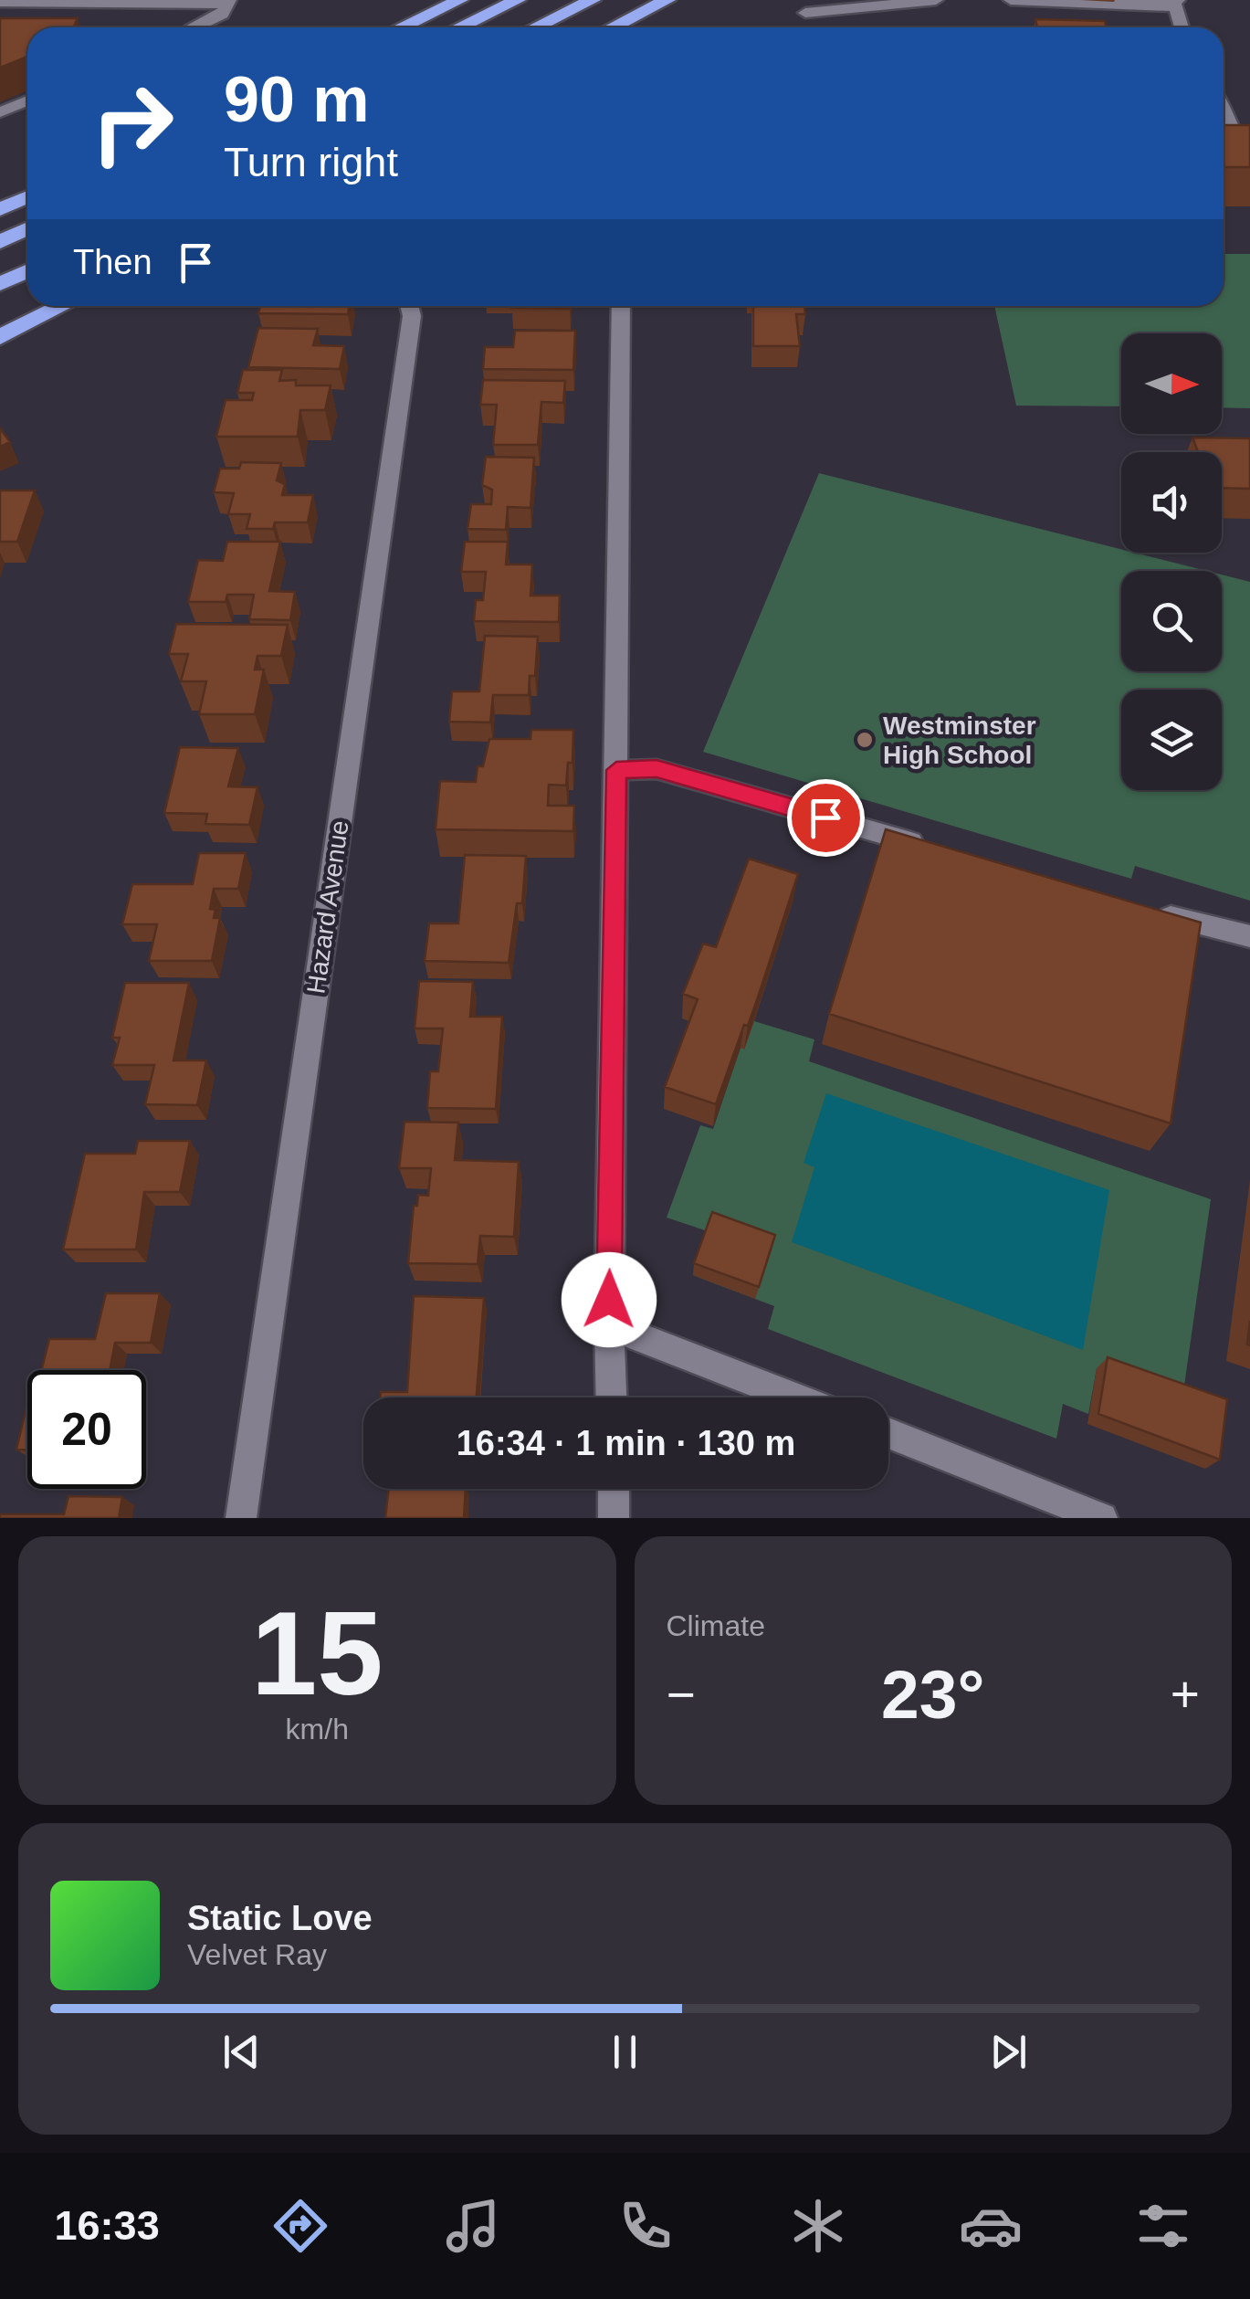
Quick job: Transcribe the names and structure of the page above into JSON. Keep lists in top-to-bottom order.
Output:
{
  "streets": {
    "street": ["Hazard Avenue"]
  },
  "places": ["Westminster High School"],
  "north": "right",
  "page": {
    "turn": ["90 m", "Turn right"],
    "then": "Then",
    "limit": "20",
    "trip": "16:34 · 1 min · 130 m",
    "tile": [
      ["15", "km/h"],
      "Climate"
    ],
    "heat": ["−", "23°", "+"],
    "song": ["Static Love", "Velvet Ray"],
    "tabs": "16:33"
  }
}
